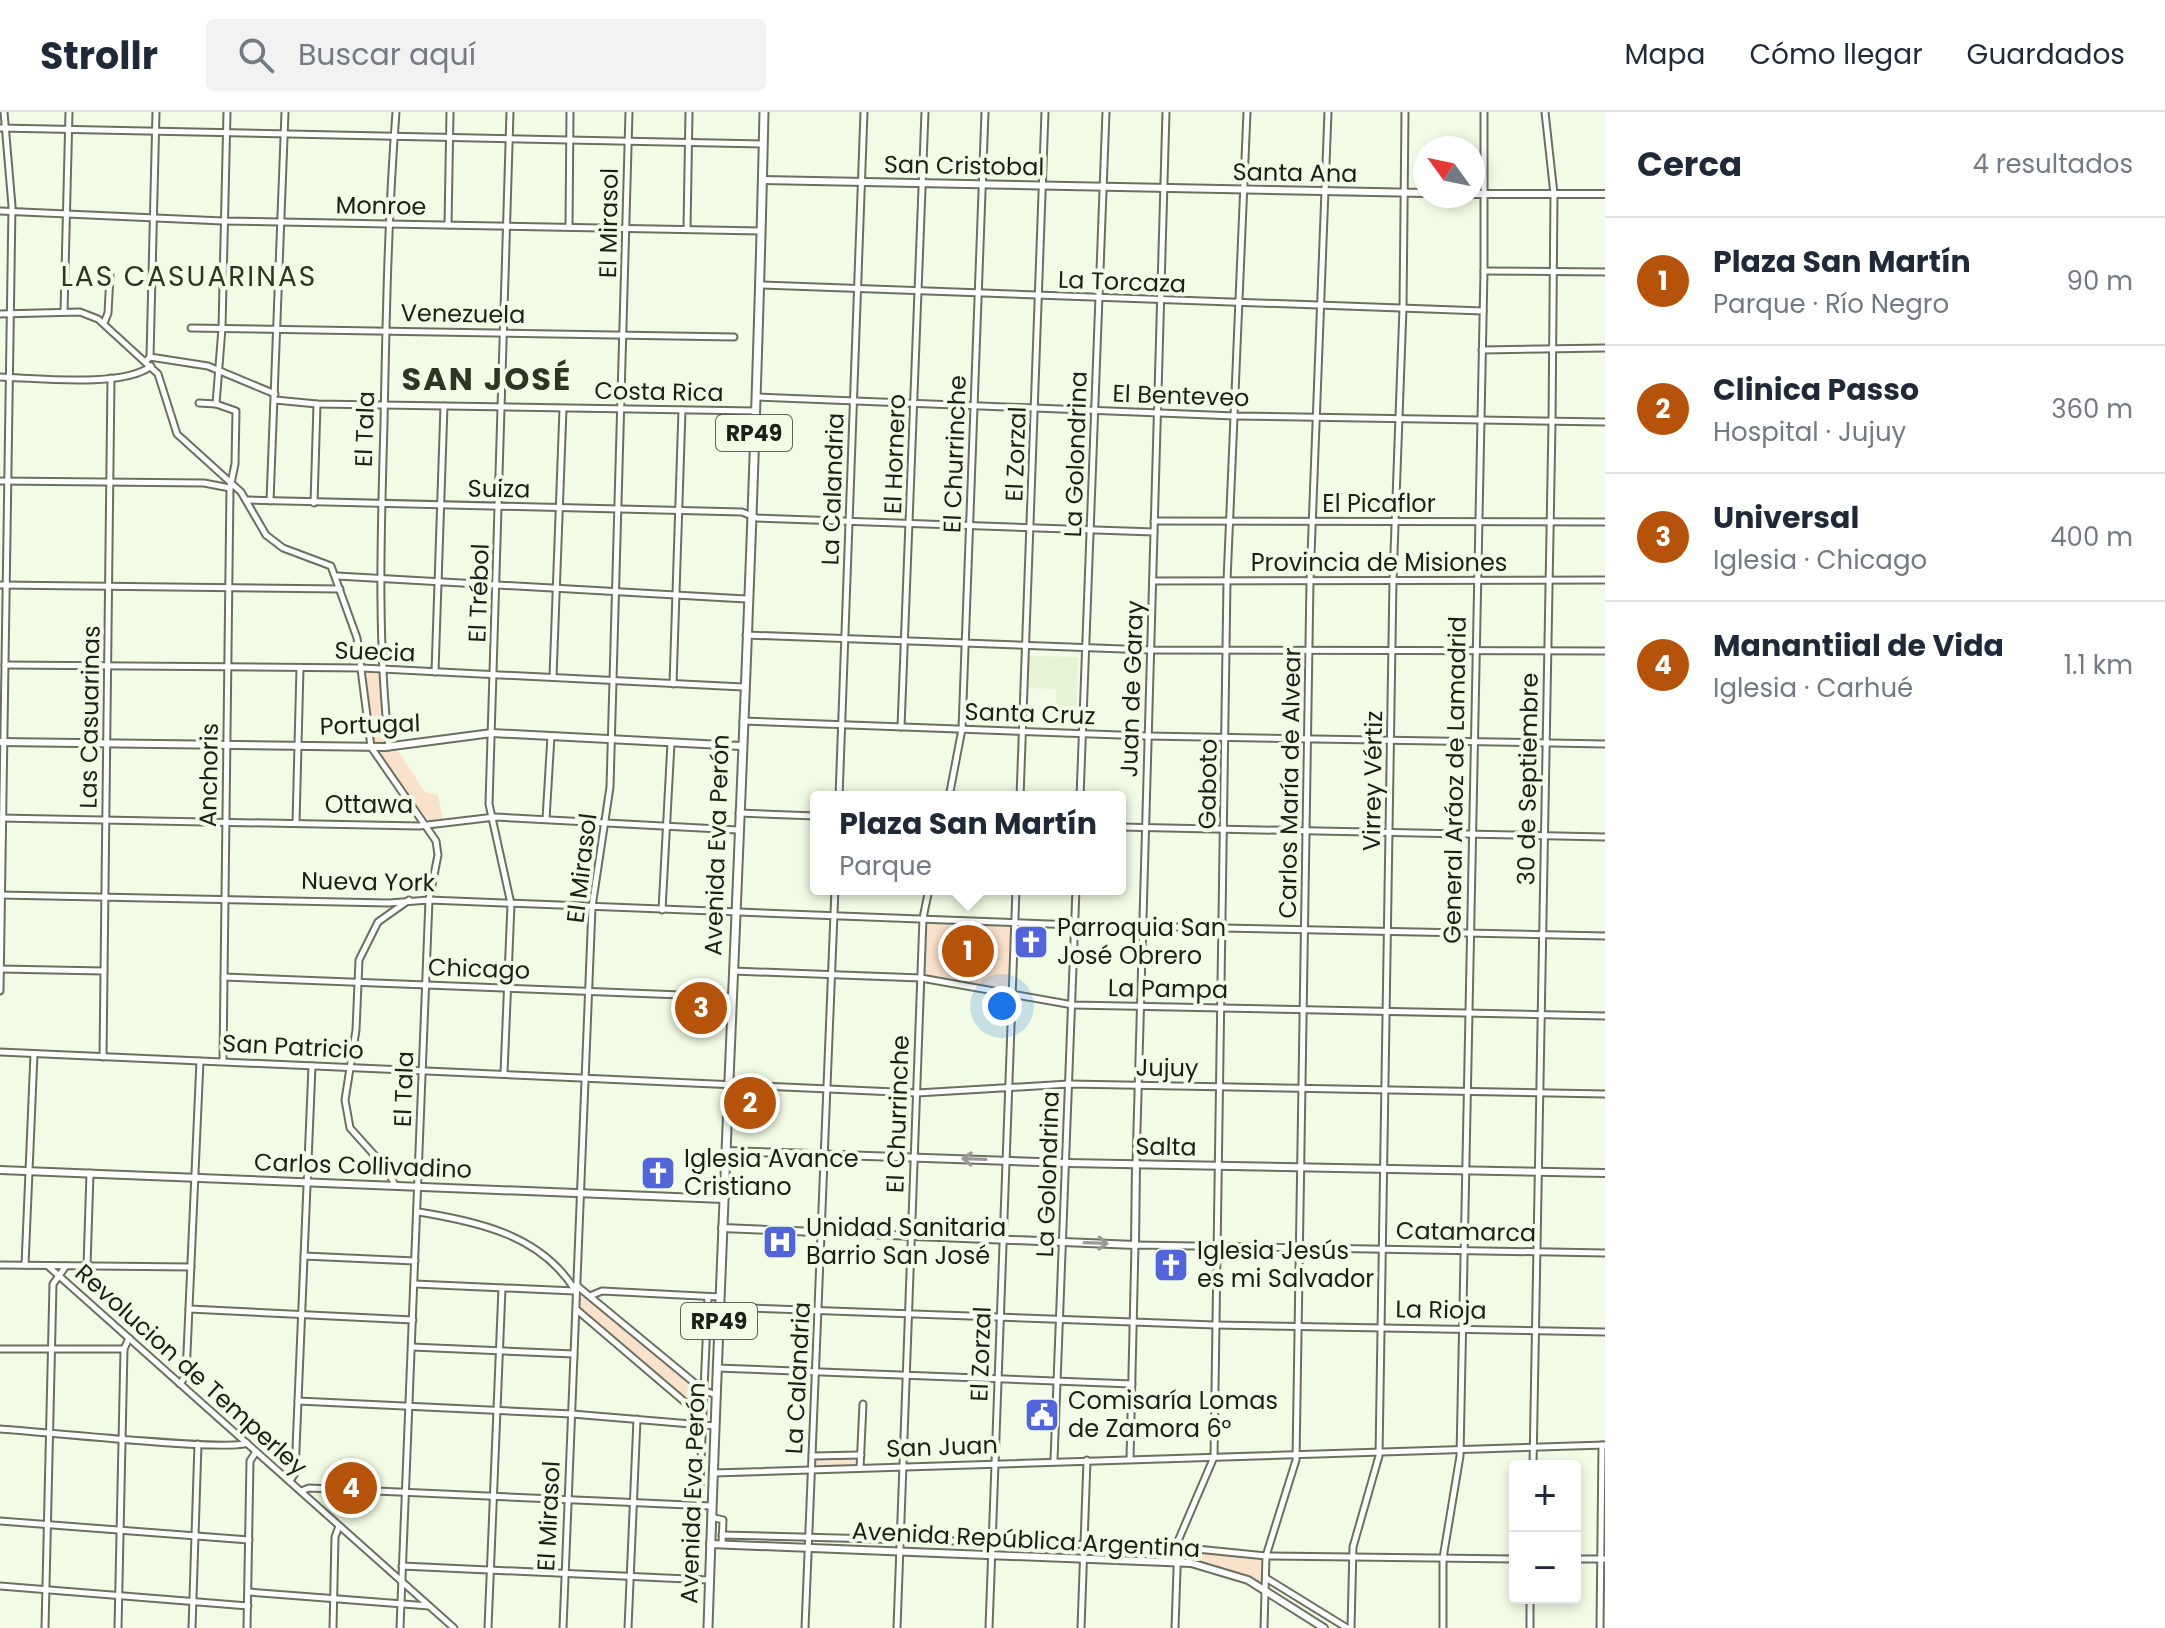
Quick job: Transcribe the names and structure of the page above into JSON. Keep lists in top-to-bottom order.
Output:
{
  "streets": {
    "main road": ["RP49", "Avenida Eva Perón"],
    "street": [
      "San Cristobal",
      "Santa Ana",
      "Monroe",
      "El Mirasol",
      "La Torcaza",
      "Venezuela",
      "Costa Rica",
      "El Benteveo",
      "El Tala",
      "El Hornero",
      "El Churrinche",
      "El Zorzal",
      "La Golondrina",
      "Suiza",
      "La Calandria",
      "El Picaflor",
      "Provincia de Misiones",
      "El Trébol",
      "Suecia",
      "Juan de Garay",
      "Santa Cruz",
      "Las Casuarinas",
      "Portugal",
      "Anchoris",
      "30 de Septiembre",
      "General Aráoz de Lamadrid",
      "Virrey Vértiz",
      "Carlos María de Alvear",
      "Gaboto",
      "Ottawa",
      "Nueva York",
      "Chicago",
      "La Pampa",
      "San Patricio",
      "Jujuy",
      "Salta",
      "Carlos Collivadino",
      "Catamarca",
      "La Rioja",
      "Revolucion de Temperley",
      "San Juan",
      "Avenida República Argentina"
    ]
  },
  "crossings": [
    ["San Cristobal", "Santa Ana"],
    ["San Cristobal", "El Hornero"],
    ["San Cristobal", "El Churrinche"],
    ["San Cristobal", "El Zorzal"],
    ["San Cristobal", "La Golondrina"],
    ["San Cristobal", "La Calandria"],
    ["San Cristobal", "Juan de Garay"],
    ["San Cristobal", "Avenida Eva Perón"],
    ["Santa Ana", "Juan de Garay"],
    ["Santa Ana", "Virrey Vértiz"],
    ["Santa Ana", "Carlos María de Alvear"],
    ["Santa Ana", "Gaboto"],
    ["Monroe", "El Mirasol"],
    ["Monroe", "El Tala"],
    ["Monroe", "El Trébol"],
    ["Monroe", "Avenida Eva Perón"],
    ["El Mirasol", "Venezuela"],
    ["El Mirasol", "Costa Rica"],
    ["El Mirasol", "Suiza"],
    ["El Mirasol", "Suecia"],
    ["El Mirasol", "Portugal"],
    ["El Mirasol", "Ottawa"],
    ["El Mirasol", "Nueva York"],
    ["El Mirasol", "Chicago"],
    ["El Mirasol", "San Patricio"],
    ["El Mirasol", "Carlos Collivadino"],
    ["La Torcaza", "El Hornero"],
    ["La Torcaza", "El Churrinche"],
    ["La Torcaza", "El Zorzal"],
    ["La Torcaza", "La Golondrina"],
    ["La Torcaza", "La Calandria"],
    ["La Torcaza", "Juan de Garay"],
    ["La Torcaza", "General Aráoz de Lamadrid"],
    ["La Torcaza", "Virrey Vértiz"],
    ["La Torcaza", "Carlos María de Alvear"],
    ["La Torcaza", "Gaboto"],
    ["La Torcaza", "Avenida Eva Perón"],
    ["Venezuela", "El Tala"],
    ["Venezuela", "El Trébol"],
    ["Costa Rica", "El Tala"],
    ["Costa Rica", "El Trébol"],
    ["Costa Rica", "Las Casuarinas"],
    ["Costa Rica", "Avenida Eva Perón"],
    ["El Benteveo", "El Hornero"],
    ["El Benteveo", "El Churrinche"],
    ["El Benteveo", "El Zorzal"],
    ["El Benteveo", "La Golondrina"],
    ["El Benteveo", "La Calandria"],
    ["El Benteveo", "Juan de Garay"],
    ["El Benteveo", "30 de Septiembre"],
    ["El Benteveo", "General Aráoz de Lamadrid"],
    ["El Benteveo", "Virrey Vértiz"],
    ["El Benteveo", "Carlos María de Alvear"],
    ["El Benteveo", "Gaboto"],
    ["El Benteveo", "Avenida Eva Perón"],
    ["El Tala", "Suiza"],
    ["El Tala", "Suecia"],
    ["El Tala", "Portugal"],
    ["El Tala", "Ottawa"],
    ["El Tala", "Nueva York"],
    ["El Tala", "Chicago"],
    ["El Tala", "San Patricio"],
    ["El Tala", "Carlos Collivadino"],
    ["El Tala", "Revolucion de Temperley"],
    ["El Hornero", "Santa Cruz"],
    ["El Churrinche", "Santa Cruz"],
    ["El Churrinche", "Nueva York"],
    ["El Churrinche", "La Pampa"],
    ["El Churrinche", "Jujuy"],
    ["El Churrinche", "Salta"],
    ["El Churrinche", "La Rioja"],
    ["El Churrinche", "San Juan"],
    ["El Churrinche", "Avenida República Argentina"],
    ["El Zorzal", "Santa Cruz"],
    ["El Zorzal", "Nueva York"],
    ["El Zorzal", "La Pampa"],
    ["El Zorzal", "Jujuy"],
    ["El Zorzal", "Salta"],
    ["El Zorzal", "La Rioja"],
    ["El Zorzal", "San Juan"],
    ["El Zorzal", "Avenida República Argentina"],
    ["La Golondrina", "Santa Cruz"],
    ["La Golondrina", "Nueva York"],
    ["La Golondrina", "La Pampa"],
    ["La Golondrina", "Jujuy"],
    ["La Golondrina", "Salta"],
    ["La Golondrina", "La Rioja"],
    ["La Golondrina", "San Juan"],
    ["Suiza", "El Trébol"],
    ["Suiza", "Avenida Eva Perón"],
    ["La Calandria", "Santa Cruz"],
    ["La Calandria", "Nueva York"],
    ["La Calandria", "La Pampa"],
    ["La Calandria", "Jujuy"],
    ["La Calandria", "Salta"],
    ["La Calandria", "La Rioja"],
    ["La Calandria", "San Juan"],
    ["La Calandria", "Avenida República Argentina"],
    ["El Picaflor", "Juan de Garay"],
    ["El Picaflor", "30 de Septiembre"],
    ["El Picaflor", "General Aráoz de Lamadrid"],
    ["El Picaflor", "Virrey Vértiz"],
    ["El Picaflor", "Carlos María de Alvear"],
    ["El Picaflor", "Gaboto"],
    ["Provincia de Misiones", "Juan de Garay"],
    ["Provincia de Misiones", "30 de Septiembre"],
    ["Provincia de Misiones", "General Aráoz de Lamadrid"],
    ["Provincia de Misiones", "Virrey Vértiz"],
    ["Provincia de Misiones", "Carlos María de Alvear"],
    ["Provincia de Misiones", "Gaboto"],
    ["El Trébol", "Suecia"],
    ["El Trébol", "Portugal"],
    ["El Trébol", "Ottawa"],
    ["El Trébol", "Nueva York"],
    ["El Trébol", "Chicago"],
    ["El Trébol", "San Patricio"],
    ["Suecia", "Las Casuarinas"],
    ["Suecia", "Anchoris"],
    ["Suecia", "Avenida Eva Perón"],
    ["Juan de Garay", "Santa Cruz"],
    ["Juan de Garay", "Nueva York"],
    ["Juan de Garay", "La Pampa"],
    ["Juan de Garay", "Jujuy"],
    ["Juan de Garay", "Salta"],
    ["Juan de Garay", "Catamarca"],
    ["Juan de Garay", "La Rioja"],
    ["Juan de Garay", "San Juan"],
    ["Santa Cruz", "30 de Septiembre"],
    ["Santa Cruz", "General Aráoz de Lamadrid"],
    ["Santa Cruz", "Virrey Vértiz"],
    ["Santa Cruz", "Carlos María de Alvear"],
    ["Santa Cruz", "Gaboto"],
    ["Santa Cruz", "Avenida Eva Perón"],
    ["Las Casuarinas", "Portugal"],
    ["Las Casuarinas", "Ottawa"],
    ["Las Casuarinas", "Nueva York"],
    ["Las Casuarinas", "San Patricio"],
    ["Portugal", "Anchoris"],
    ["Portugal", "Avenida Eva Perón"],
    ["Anchoris", "Ottawa"],
    ["Anchoris", "Nueva York"],
    ["Anchoris", "Chicago"],
    ["Anchoris", "San Patricio"],
    ["30 de Septiembre", "Nueva York"],
    ["30 de Septiembre", "La Pampa"],
    ["30 de Septiembre", "Jujuy"],
    ["30 de Septiembre", "Salta"],
    ["30 de Septiembre", "Catamarca"],
    ["30 de Septiembre", "La Rioja"],
    ["30 de Septiembre", "San Juan"],
    ["General Aráoz de Lamadrid", "Nueva York"],
    ["General Aráoz de Lamadrid", "La Pampa"],
    ["General Aráoz de Lamadrid", "Jujuy"],
    ["General Aráoz de Lamadrid", "Salta"],
    ["General Aráoz de Lamadrid", "Catamarca"],
    ["General Aráoz de Lamadrid", "La Rioja"],
    ["General Aráoz de Lamadrid", "San Juan"],
    ["General Aráoz de Lamadrid", "Avenida República Argentina"],
    ["Virrey Vértiz", "Nueva York"],
    ["Virrey Vértiz", "La Pampa"],
    ["Virrey Vértiz", "Jujuy"],
    ["Virrey Vértiz", "Salta"],
    ["Virrey Vértiz", "Catamarca"],
    ["Virrey Vértiz", "La Rioja"],
    ["Virrey Vértiz", "San Juan"],
    ["Virrey Vértiz", "Avenida República Argentina"],
    ["Carlos María de Alvear", "Nueva York"],
    ["Carlos María de Alvear", "La Pampa"],
    ["Carlos María de Alvear", "Jujuy"],
    ["Carlos María de Alvear", "Salta"],
    ["Carlos María de Alvear", "Catamarca"],
    ["Carlos María de Alvear", "La Rioja"],
    ["Carlos María de Alvear", "San Juan"],
    ["Carlos María de Alvear", "Avenida República Argentina"],
    ["Gaboto", "Nueva York"],
    ["Gaboto", "La Pampa"],
    ["Gaboto", "Jujuy"],
    ["Gaboto", "Salta"],
    ["Gaboto", "Catamarca"],
    ["Gaboto", "La Rioja"],
    ["Gaboto", "San Juan"],
    ["Ottawa", "Avenida Eva Perón"],
    ["Avenida Eva Perón", "Nueva York"],
    ["Avenida Eva Perón", "Chicago"],
    ["Avenida Eva Perón", "La Pampa"],
    ["Avenida Eva Perón", "San Patricio"],
    ["Avenida Eva Perón", "Jujuy"],
    ["Avenida Eva Perón", "Salta"],
    ["Avenida Eva Perón", "Carlos Collivadino"],
    ["Avenida Eva Perón", "La Rioja"],
    ["Avenida Eva Perón", "San Juan"],
    ["Avenida Eva Perón", "Avenida República Argentina"],
    ["San Patricio", "Jujuy"]
  ],
  "districts": ["LAS CASUARINAS", "SAN JOSÉ"],
  "places": {
    "church": ["Parroquia San José Obrero", "Iglesia Avance Cristiano", "Iglesia Jesús es mi Salvador"],
    "hospital": ["Unidad Sanitaria Barrio San José"],
    "public building": ["Comisaría Lomas de Zamora 6°"]
  },
  "north": "top left",
  "page": {
    "header": "Strollr",
    "search": "Buscar aquí",
    "nav": ["Mapa", "Cómo llegar", "Guardados"],
    "heading": ["Cerca", "4 resultados"],
    "list": [
      {
        "mark": "1",
        "name": "Plaza San Martín",
        "note": "Parque · Río Negro",
        "value": "90 m"
      },
      {
        "mark": "2",
        "name": "Clinica Passo",
        "note": "Hospital · Jujuy",
        "value": "360 m"
      },
      {
        "mark": "3",
        "name": "Universal",
        "note": "Iglesia · Chicago",
        "value": "400 m"
      },
      {
        "mark": "4",
        "name": "Manantiial de Vida",
        "note": "Iglesia · Carhué",
        "value": "1.1 km"
      }
    ],
    "popup": ["Plaza San Martín", "Parque"],
    "pins": [
      "1",
      "3",
      "2",
      "4"
    ],
    "map_buttons": ["+", "−"]
  }
}
